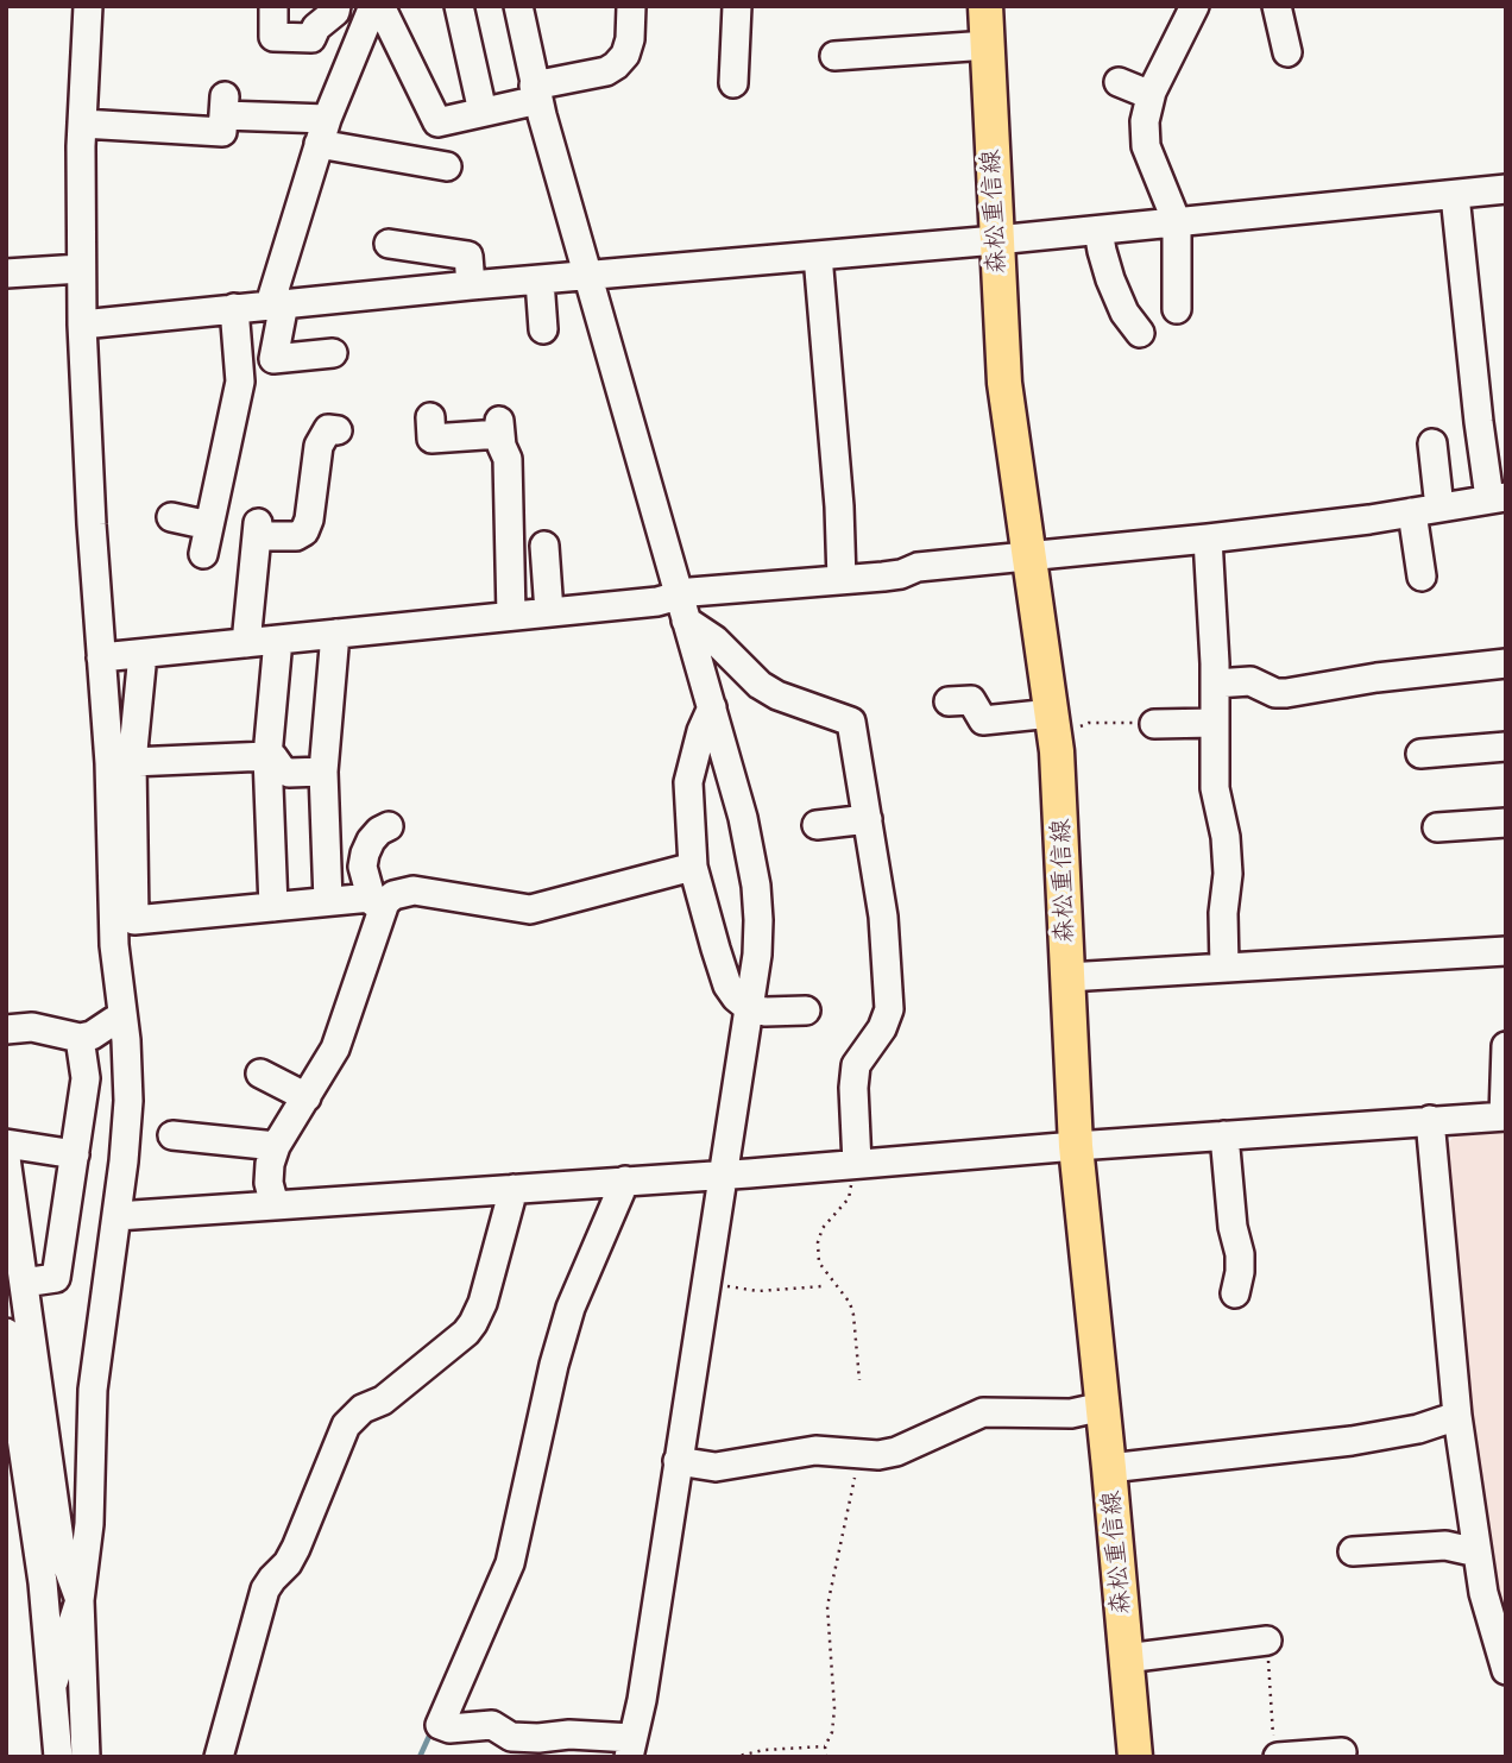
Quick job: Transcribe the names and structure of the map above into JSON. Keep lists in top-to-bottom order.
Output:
{
  "streets": {
    "main road": ["森松重信線"]
  }
}
